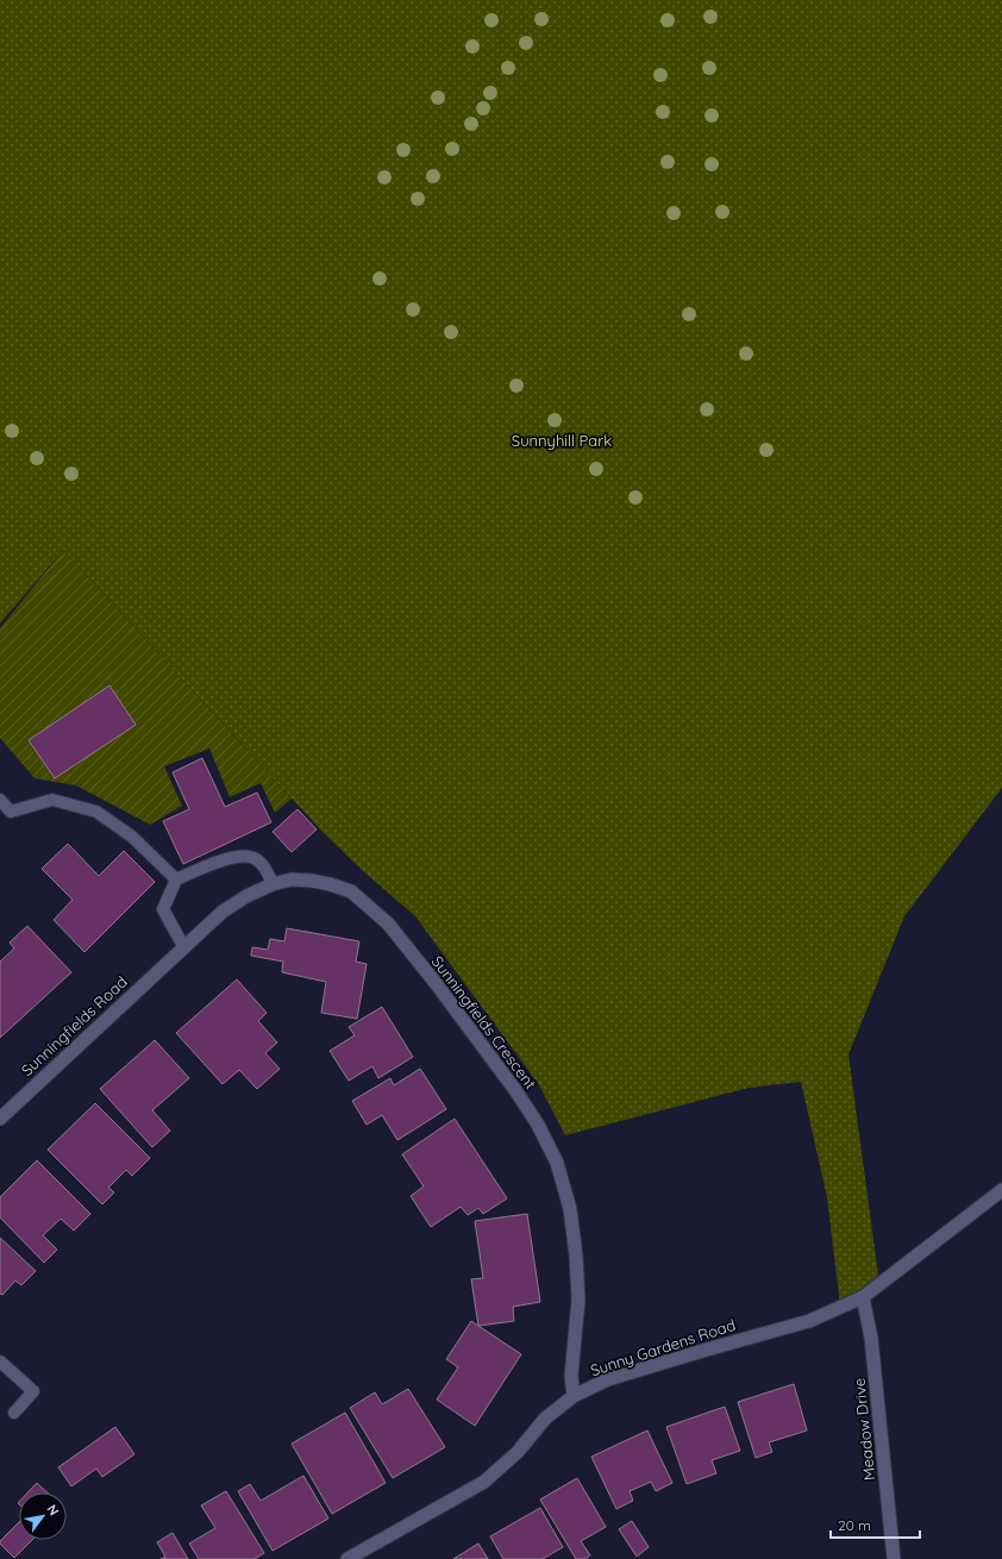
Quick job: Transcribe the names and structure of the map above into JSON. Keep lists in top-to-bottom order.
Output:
{
  "streets": {
    "street": [
      "Sunningfields Crescent",
      "Sunningfields Road",
      "Sunny Gardens Road",
      "Meadow Drive"
    ]
  },
  "crossings": [
    ["Sunningfields Crescent", "Sunningfields Road"],
    ["Sunningfields Crescent", "Sunny Gardens Road"],
    ["Sunny Gardens Road", "Meadow Drive"]
  ],
  "parks": ["Sunnyhill Park"],
  "scale_bar": "20 m",
  "north": "top right"
}
